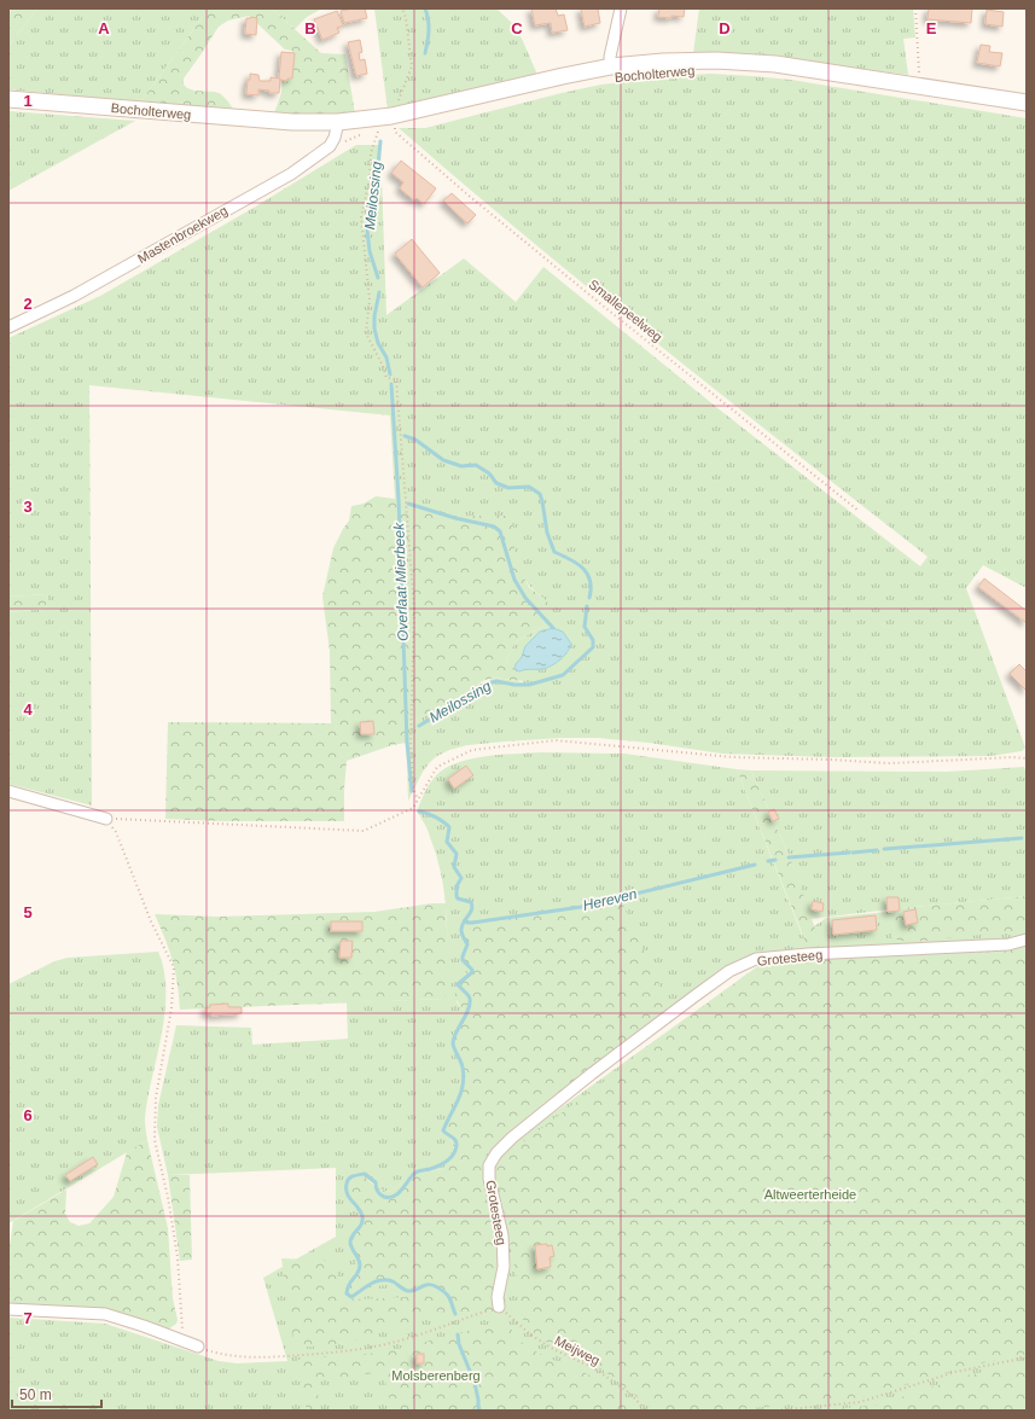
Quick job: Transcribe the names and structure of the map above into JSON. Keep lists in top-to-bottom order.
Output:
{
  "streets": {
    "street": ["Bocholterweg", "Mastenbroekweg", "Grotesteeg"],
    "path": ["Smallepeelweg", "Meijweg"]
  },
  "crossings": [
    ["Bocholterweg", "Mastenbroekweg"],
    ["Bocholterweg", "Smallepeelweg"],
    ["Grotesteeg", "Meijweg"]
  ],
  "water": ["Meilossing", "Overlaat Mierbeek", "Hereven"],
  "parks": ["Altweerterheide", "Molsberenberg"],
  "scale_bar": "50 m",
  "grid": {
    "columns": [
      "A",
      "B",
      "C",
      "D",
      "E"
    ],
    "rows": [
      "1",
      "2",
      "3",
      "4",
      "5",
      "6",
      "7"
    ]
  }
}
